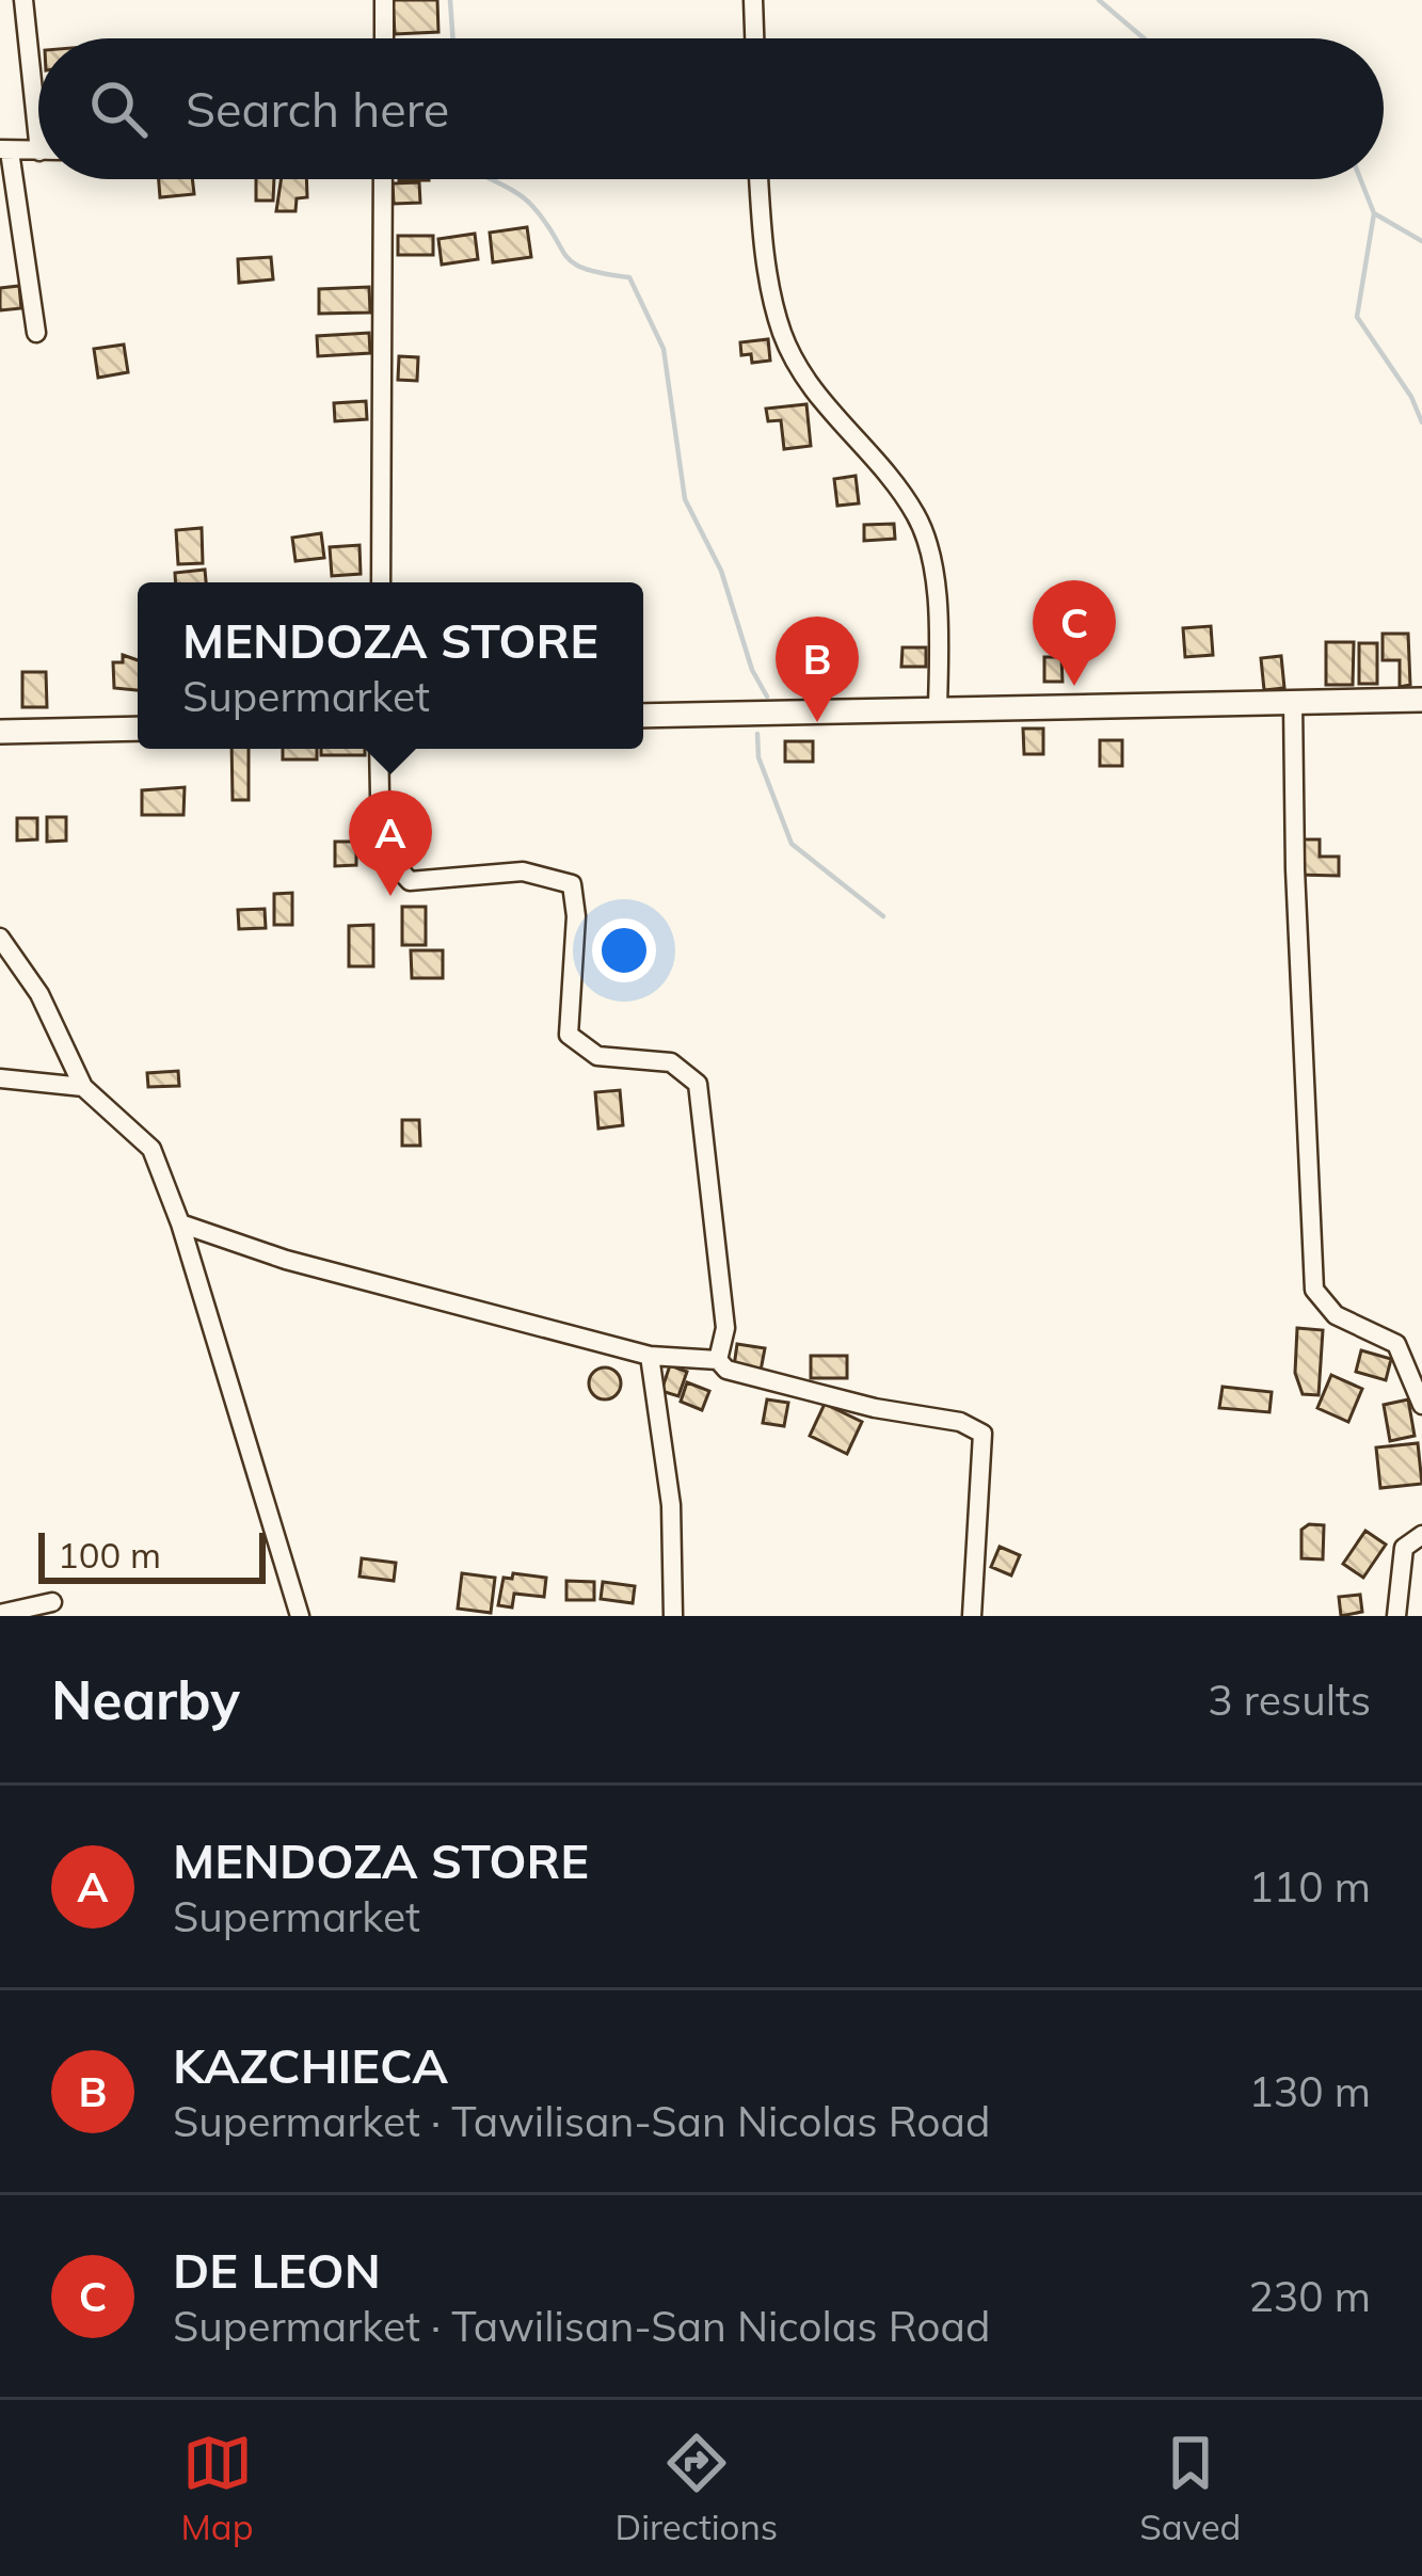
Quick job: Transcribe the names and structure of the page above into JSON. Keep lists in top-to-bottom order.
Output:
{
  "scale_bar": "100 m",
  "page": {
    "search": "Search here",
    "pins": ["C", "B", "A"],
    "popup": ["MENDOZA STORE", "Supermarket"],
    "scale": "100 m",
    "heading": ["Nearby", "3 results"],
    "list": [
      {
        "mark": "A",
        "name": "MENDOZA STORE",
        "note": "Supermarket",
        "value": "110 m"
      },
      {
        "mark": "B",
        "name": "KAZCHIECA",
        "note": "Supermarket · Tawilisan-San Nicolas Road",
        "value": "130 m"
      },
      {
        "mark": "C",
        "name": "DE LEON",
        "note": "Supermarket · Tawilisan-San Nicolas Road",
        "value": "230 m"
      }
    ],
    "nav": ["Map", "Directions", "Saved"]
  }
}
